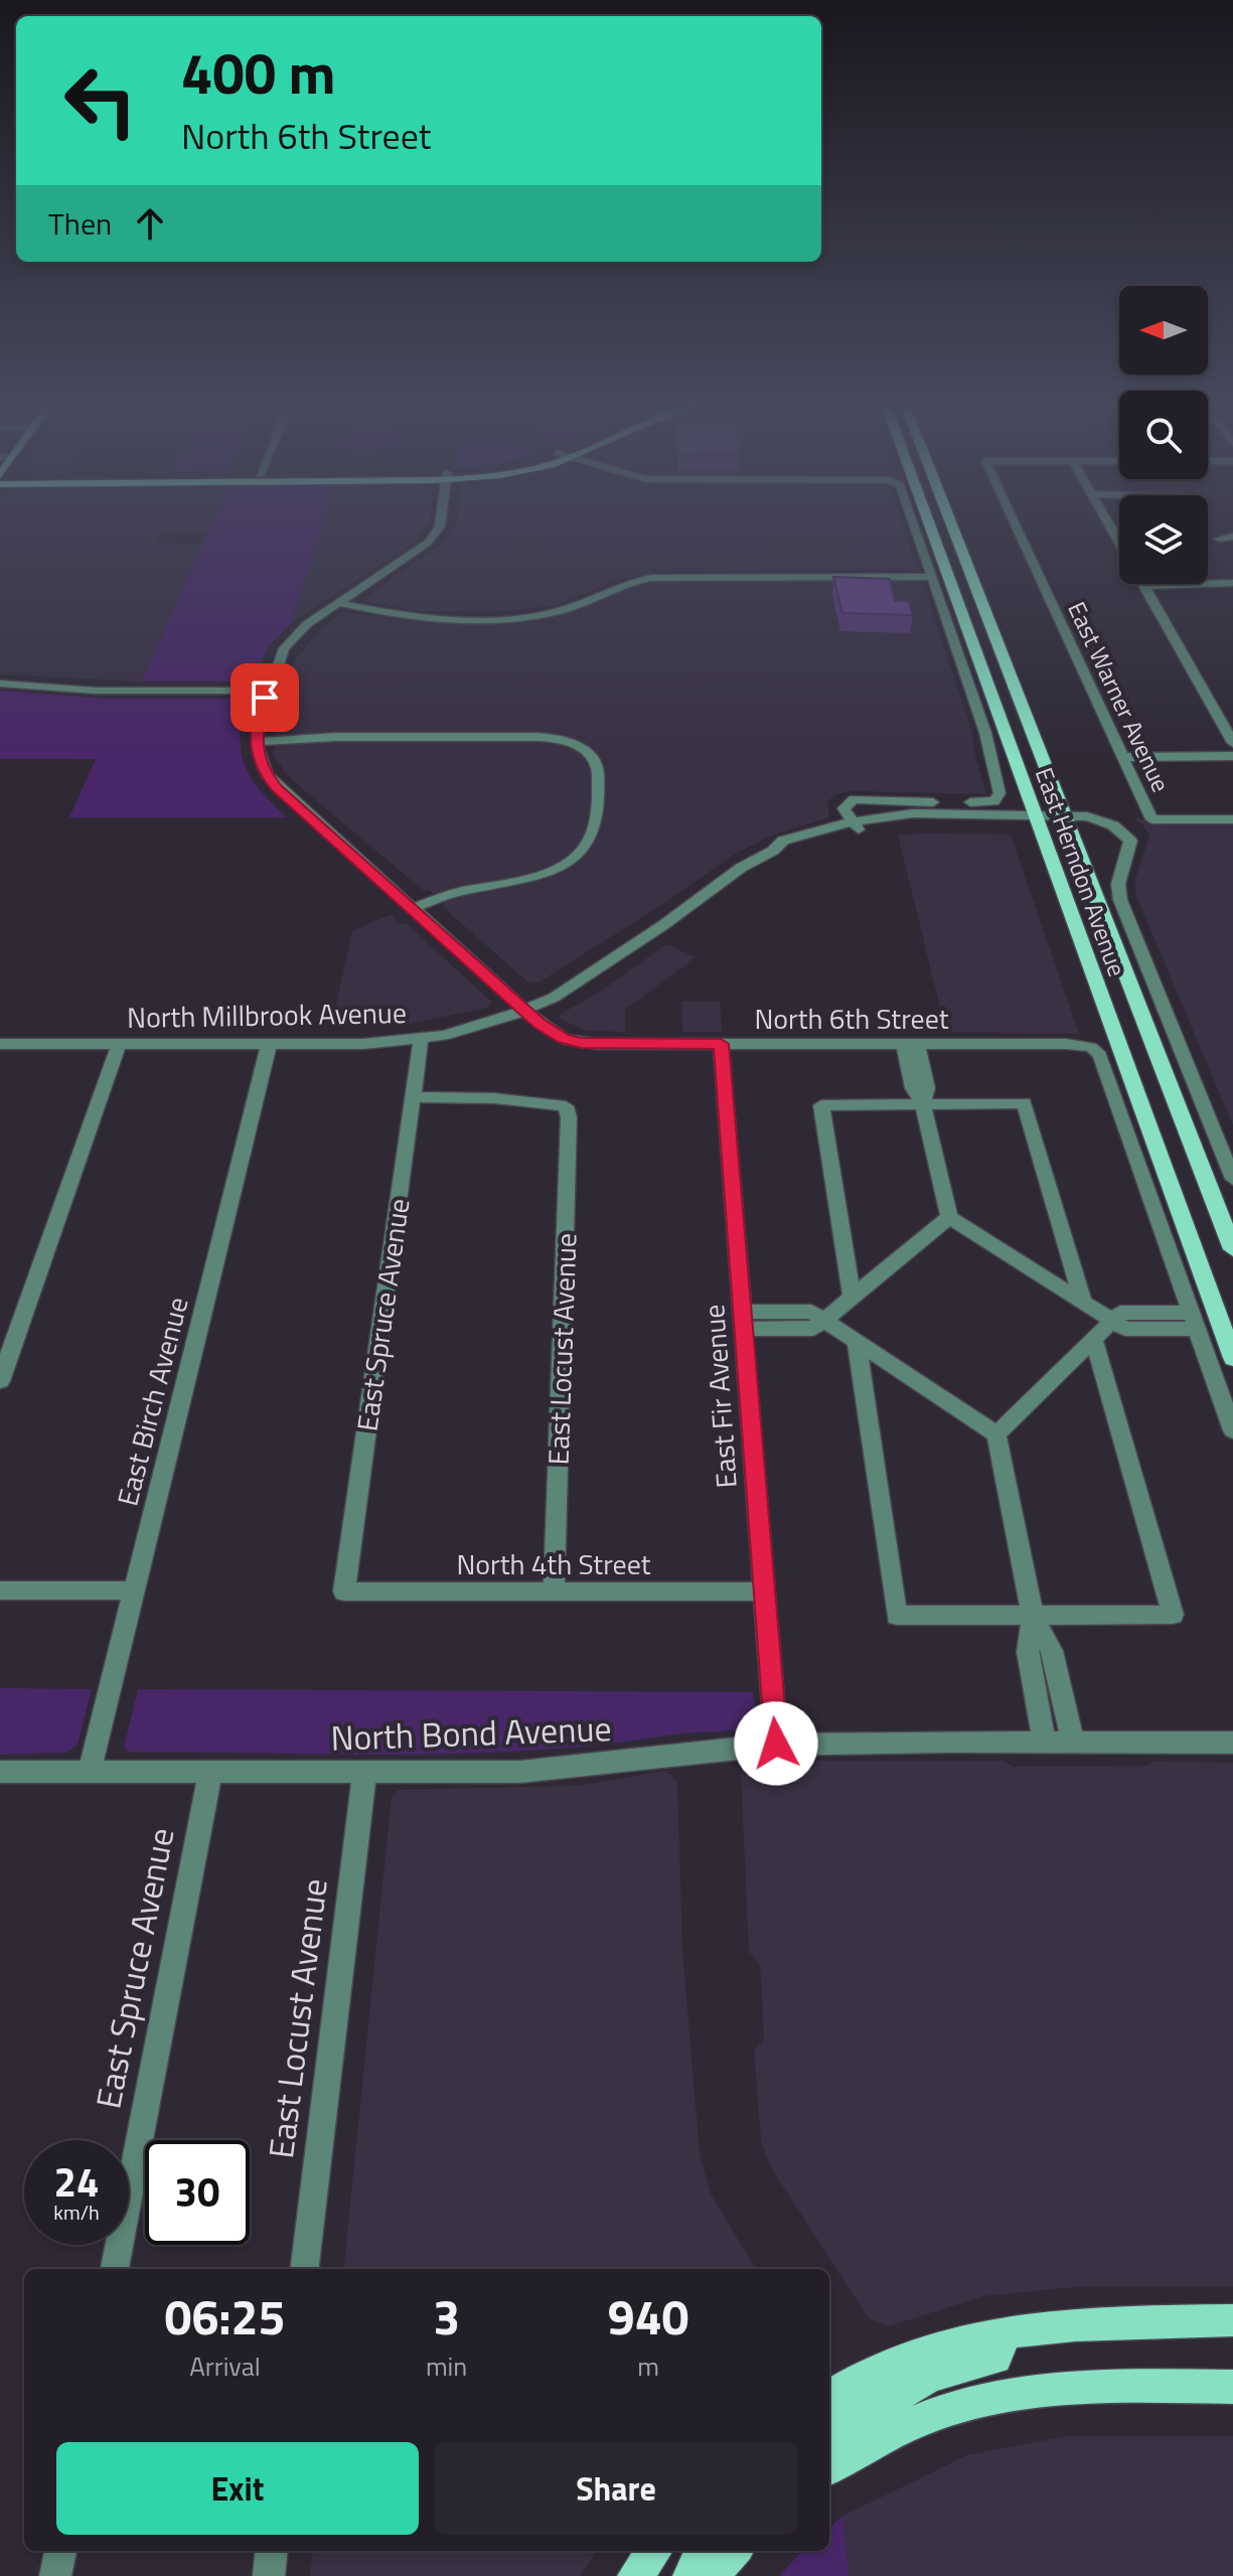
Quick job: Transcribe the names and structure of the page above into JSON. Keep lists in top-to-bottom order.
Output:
{
  "streets": {
    "main road": ["East Herndon Avenue"],
    "street": [
      "East Warner Avenue",
      "North Millbrook Avenue",
      "North 6th Street",
      "East Spruce Avenue",
      "East Locust Avenue",
      "East Fir Avenue",
      "East Birch Avenue",
      "North 4th Street",
      "North Bond Avenue"
    ]
  },
  "crossings": [
    ["East Herndon Avenue", "North Millbrook Avenue"],
    ["North Millbrook Avenue", "North 6th Street"],
    ["North Millbrook Avenue", "East Spruce Avenue"],
    ["North Millbrook Avenue", "East Birch Avenue"],
    ["North 6th Street", "East Fir Avenue"],
    ["East Spruce Avenue", "East Locust Avenue"],
    ["East Spruce Avenue", "North 4th Street"],
    ["East Spruce Avenue", "North Bond Avenue"],
    ["East Locust Avenue", "North 4th Street"],
    ["East Locust Avenue", "North Bond Avenue"],
    ["East Fir Avenue", "North 4th Street"],
    ["East Fir Avenue", "North Bond Avenue"],
    ["East Birch Avenue", "North Bond Avenue"]
  ],
  "north": "left",
  "page": {
    "turn": ["400 m", "North 6th Street"],
    "then": "Then",
    "speed": "24 km/h",
    "limit": "30",
    "eta": [
      "06:25",
      "Arrival",
      "3",
      "min",
      "940",
      "m"
    ],
    "buttons": ["Exit", "Share"]
  }
}
